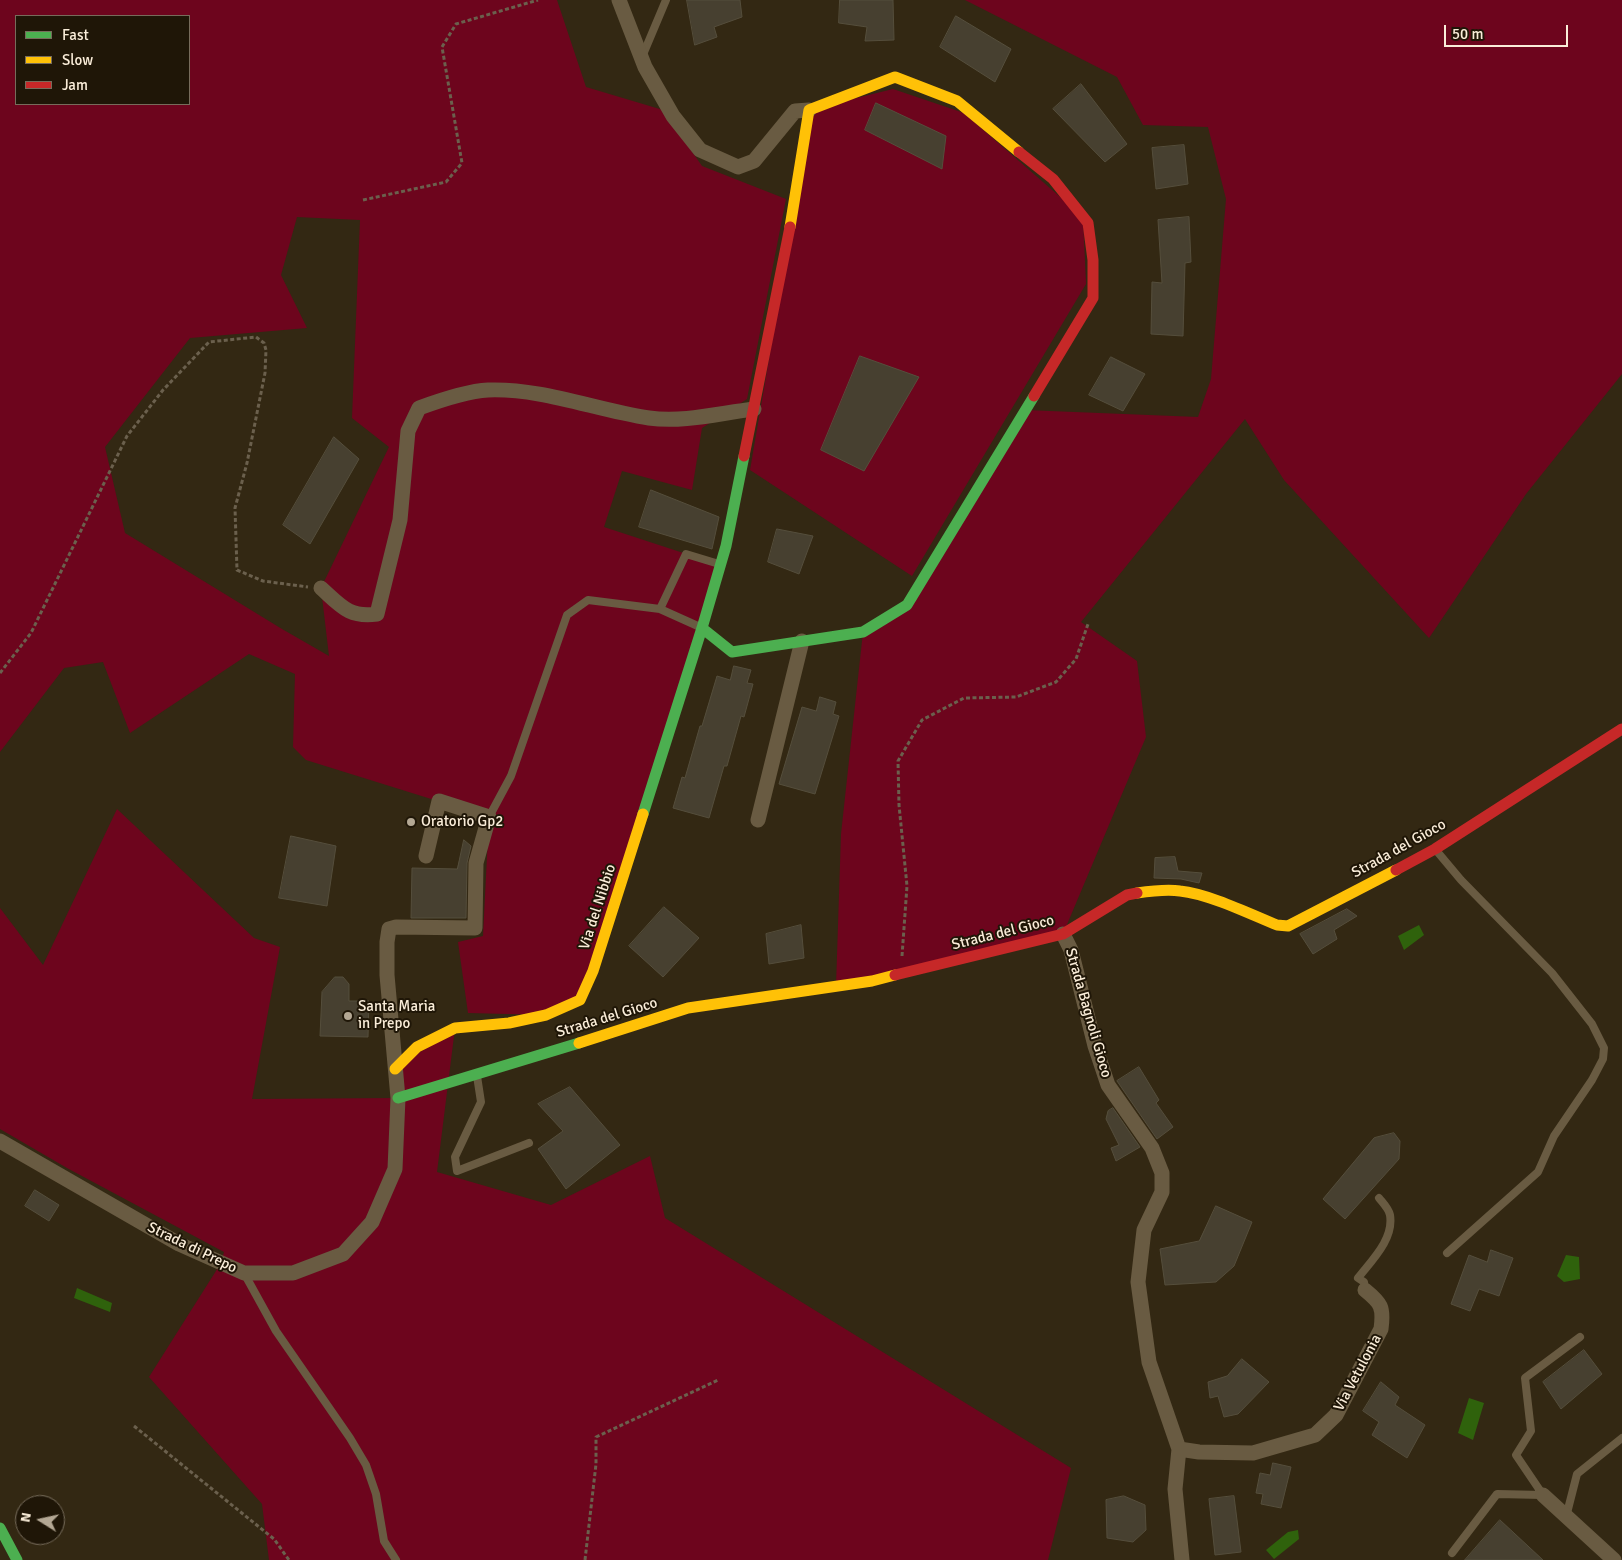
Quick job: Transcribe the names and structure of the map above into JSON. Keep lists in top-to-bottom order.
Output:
{
  "streets": {
    "street": [
      "Strada del Gioco",
      "Via del Nibbio",
      "Strada Bagnoli Gioco",
      "Strada di Prepo",
      "Via Vetulonia"
    ]
  },
  "crossings": [
    ["Strada del Gioco", "Strada Bagnoli Gioco"],
    ["Strada del Gioco", "Strada di Prepo"],
    ["Via del Nibbio", "Strada di Prepo"],
    ["Strada Bagnoli Gioco", "Via Vetulonia"]
  ],
  "places": ["Oratorio Gp2", "Santa Maria in Prepo"],
  "legend": ["Fast", "Slow", "Jam"],
  "scale_bar": "50 m",
  "north": "left"
}
